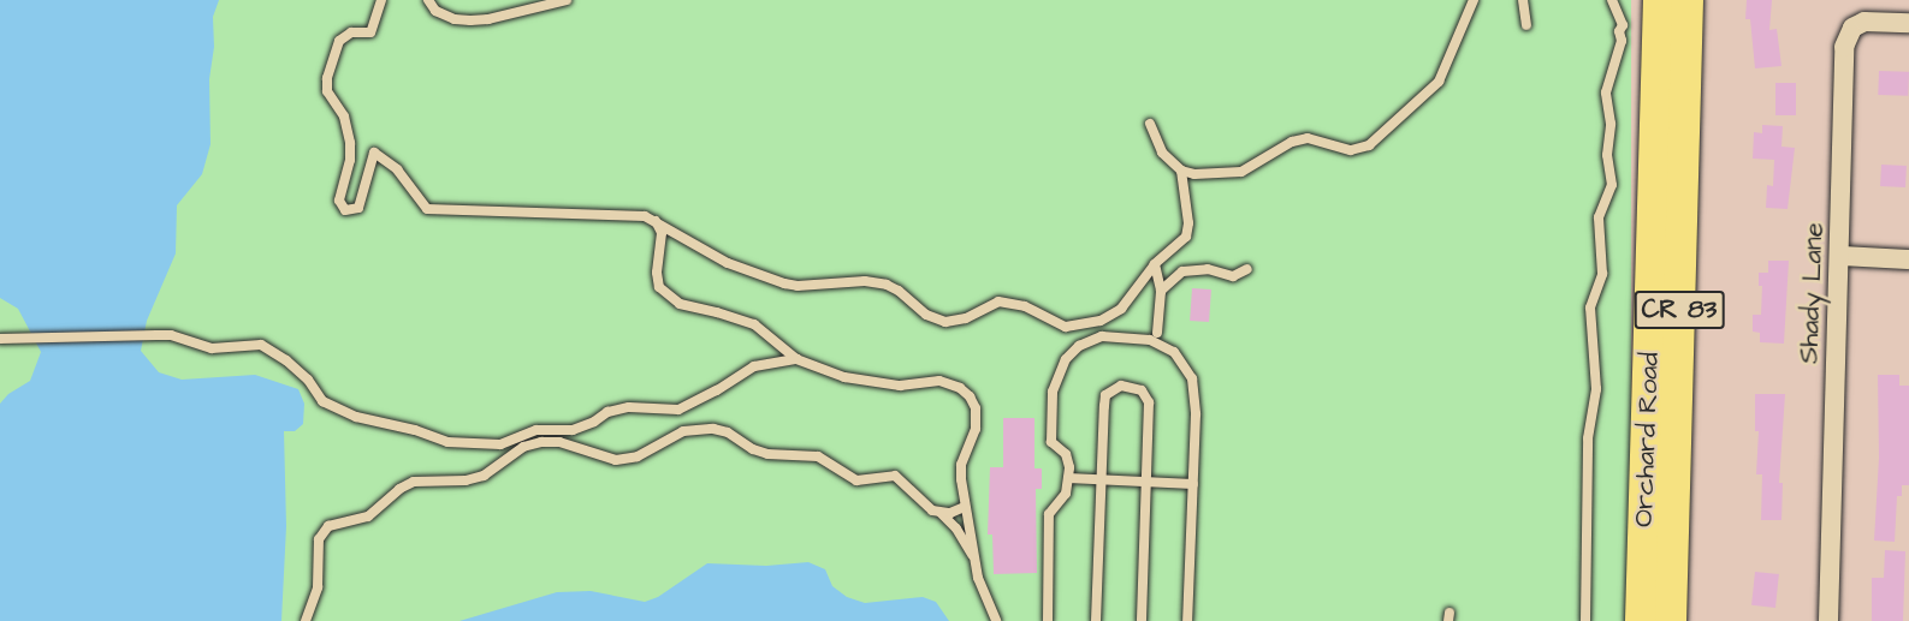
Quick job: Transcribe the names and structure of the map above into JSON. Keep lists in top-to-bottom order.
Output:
{
  "streets": {
    "main road": ["CR 83", "Orchard Road"],
    "street": ["Shady Lane"]
  }
}
